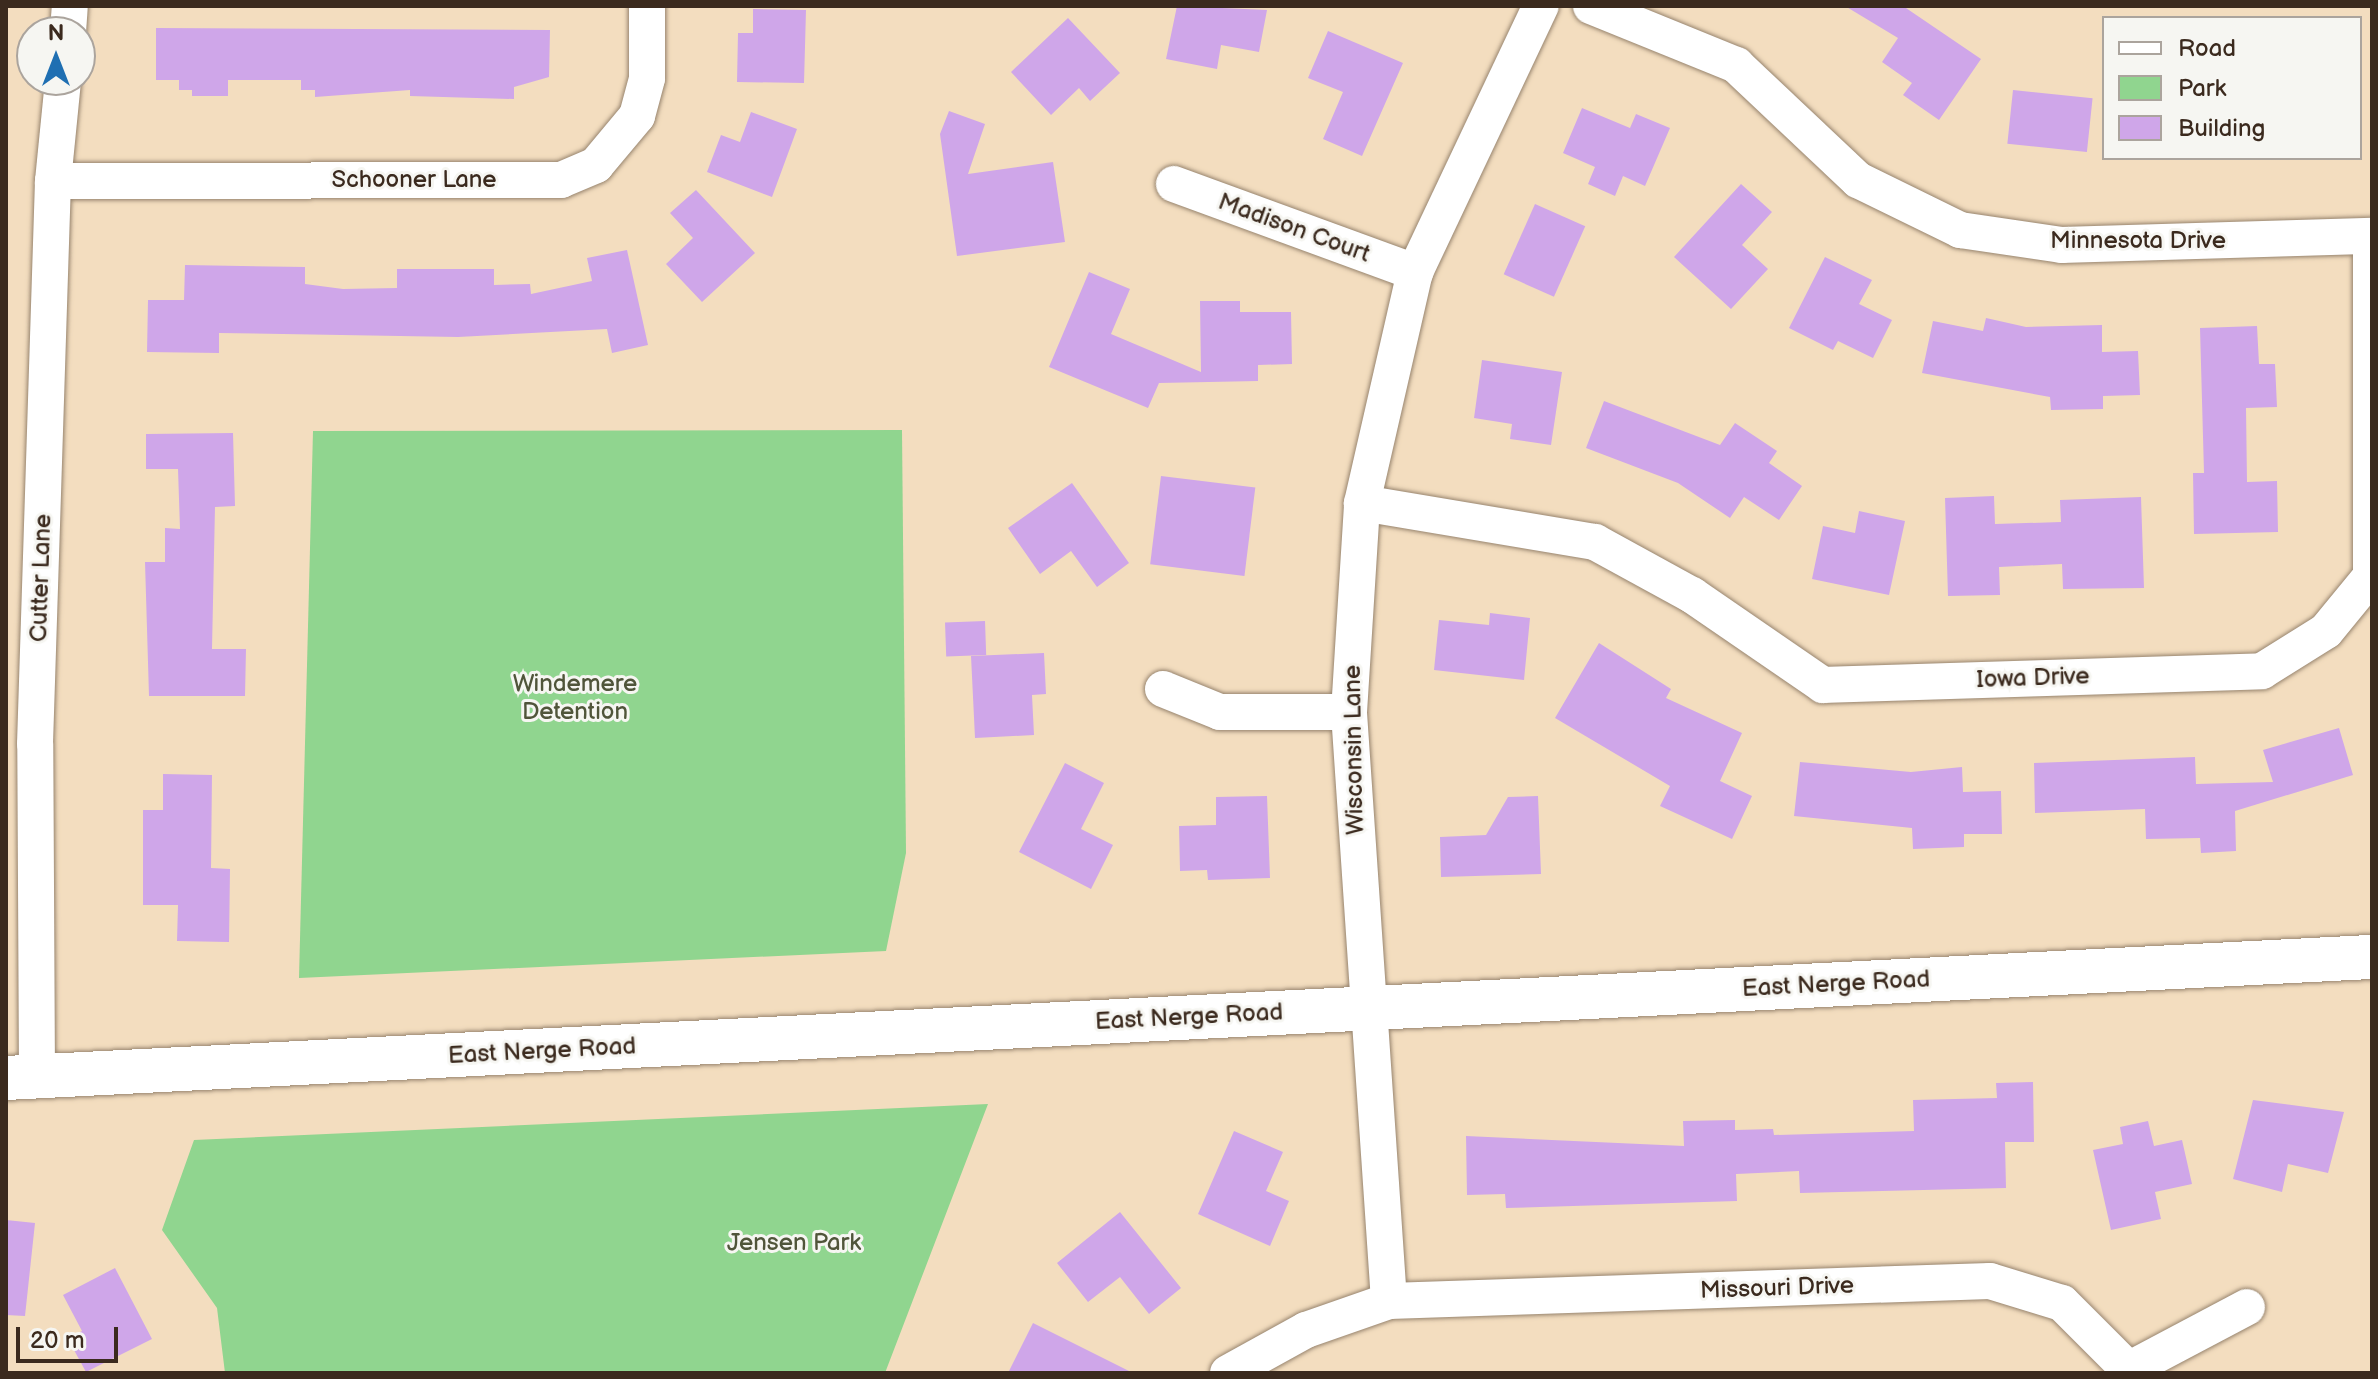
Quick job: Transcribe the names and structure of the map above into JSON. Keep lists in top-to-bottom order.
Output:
{
  "streets": {
    "main road": ["East Nerge Road"],
    "street": [
      "Schooner Lane",
      "Madison Court",
      "Minnesota Drive",
      "Cutter Lane",
      "Iowa Drive",
      "Wisconsin Lane",
      "Missouri Drive"
    ]
  },
  "crossings": [
    ["Schooner Lane", "Cutter Lane"],
    ["Madison Court", "Wisconsin Lane"],
    ["Minnesota Drive", "Iowa Drive"],
    ["Cutter Lane", "East Nerge Road"],
    ["Iowa Drive", "Wisconsin Lane"],
    ["Wisconsin Lane", "East Nerge Road"],
    ["Wisconsin Lane", "Missouri Drive"]
  ],
  "parks": ["Windemere Detention", "Jensen Park"],
  "legend": ["Road", "Park", "Building"],
  "scale_bar": "20 m",
  "north": "top"
}
